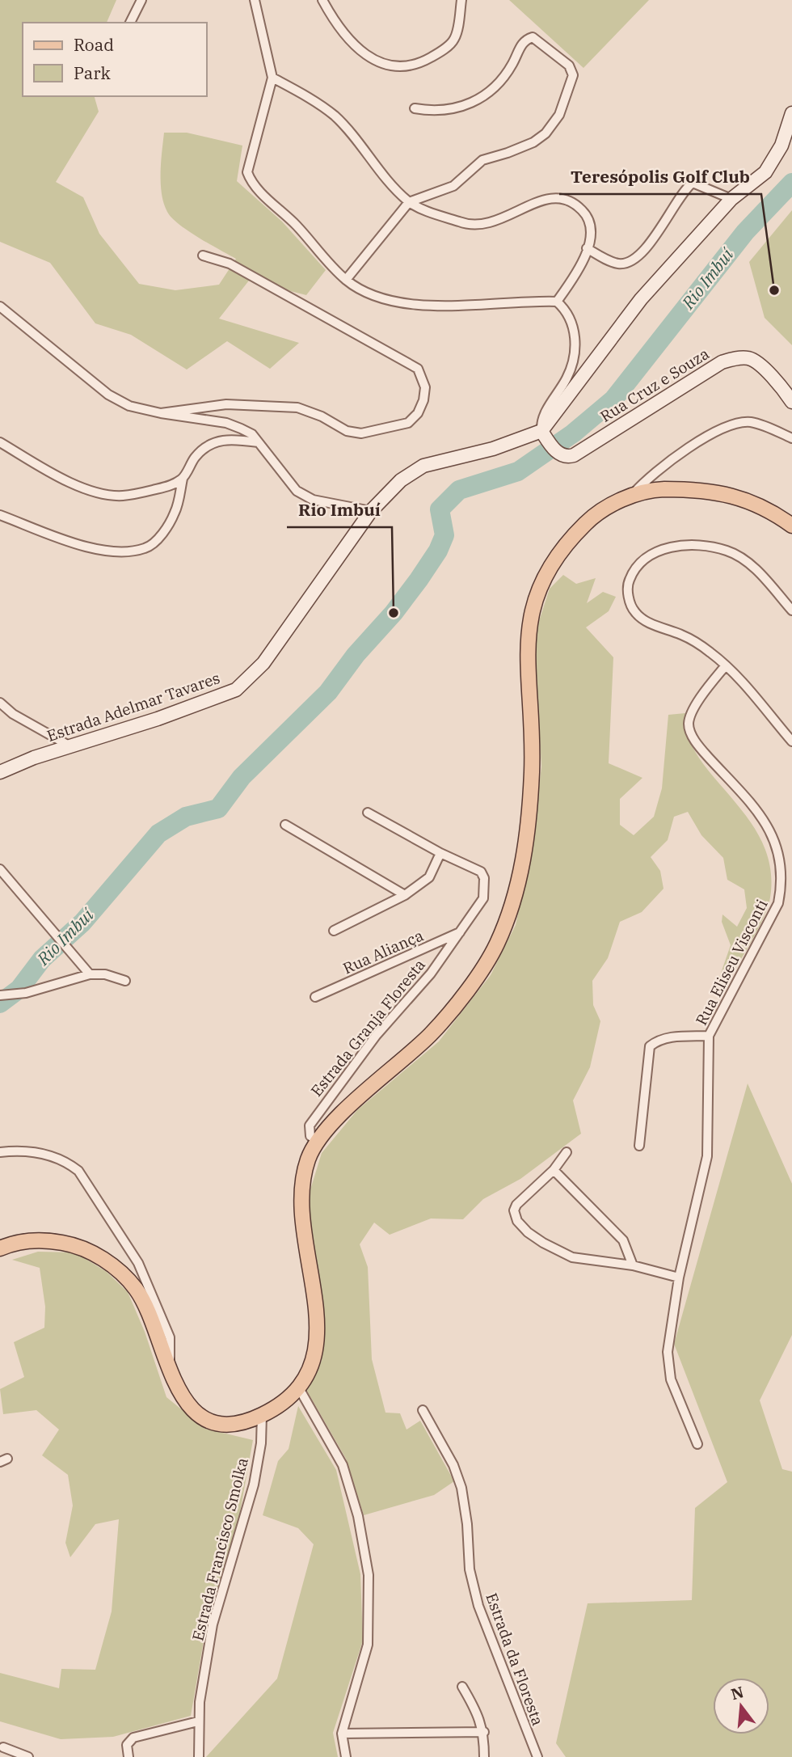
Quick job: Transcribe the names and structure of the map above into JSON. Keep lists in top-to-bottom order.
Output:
{
  "streets": {
    "street": [
      "Rua Cruz e Souza",
      "Estrada Adelmar Tavares",
      "Rua Aliança",
      "Rua Eliseu Visconti",
      "Estrada Granja Floresta",
      "Estrada Francisco Smolka",
      "Estrada da Floresta"
    ]
  },
  "crossings": [
    ["Rua Cruz e Souza", "Estrada Adelmar Tavares"],
    ["Rua Aliança", "Estrada Granja Floresta"]
  ],
  "water": ["Rio Imbuí"],
  "places": ["Teresópolis Golf Club", "Rio Imbuí"],
  "legend": ["Road", "Park"],
  "north": "top"
}
